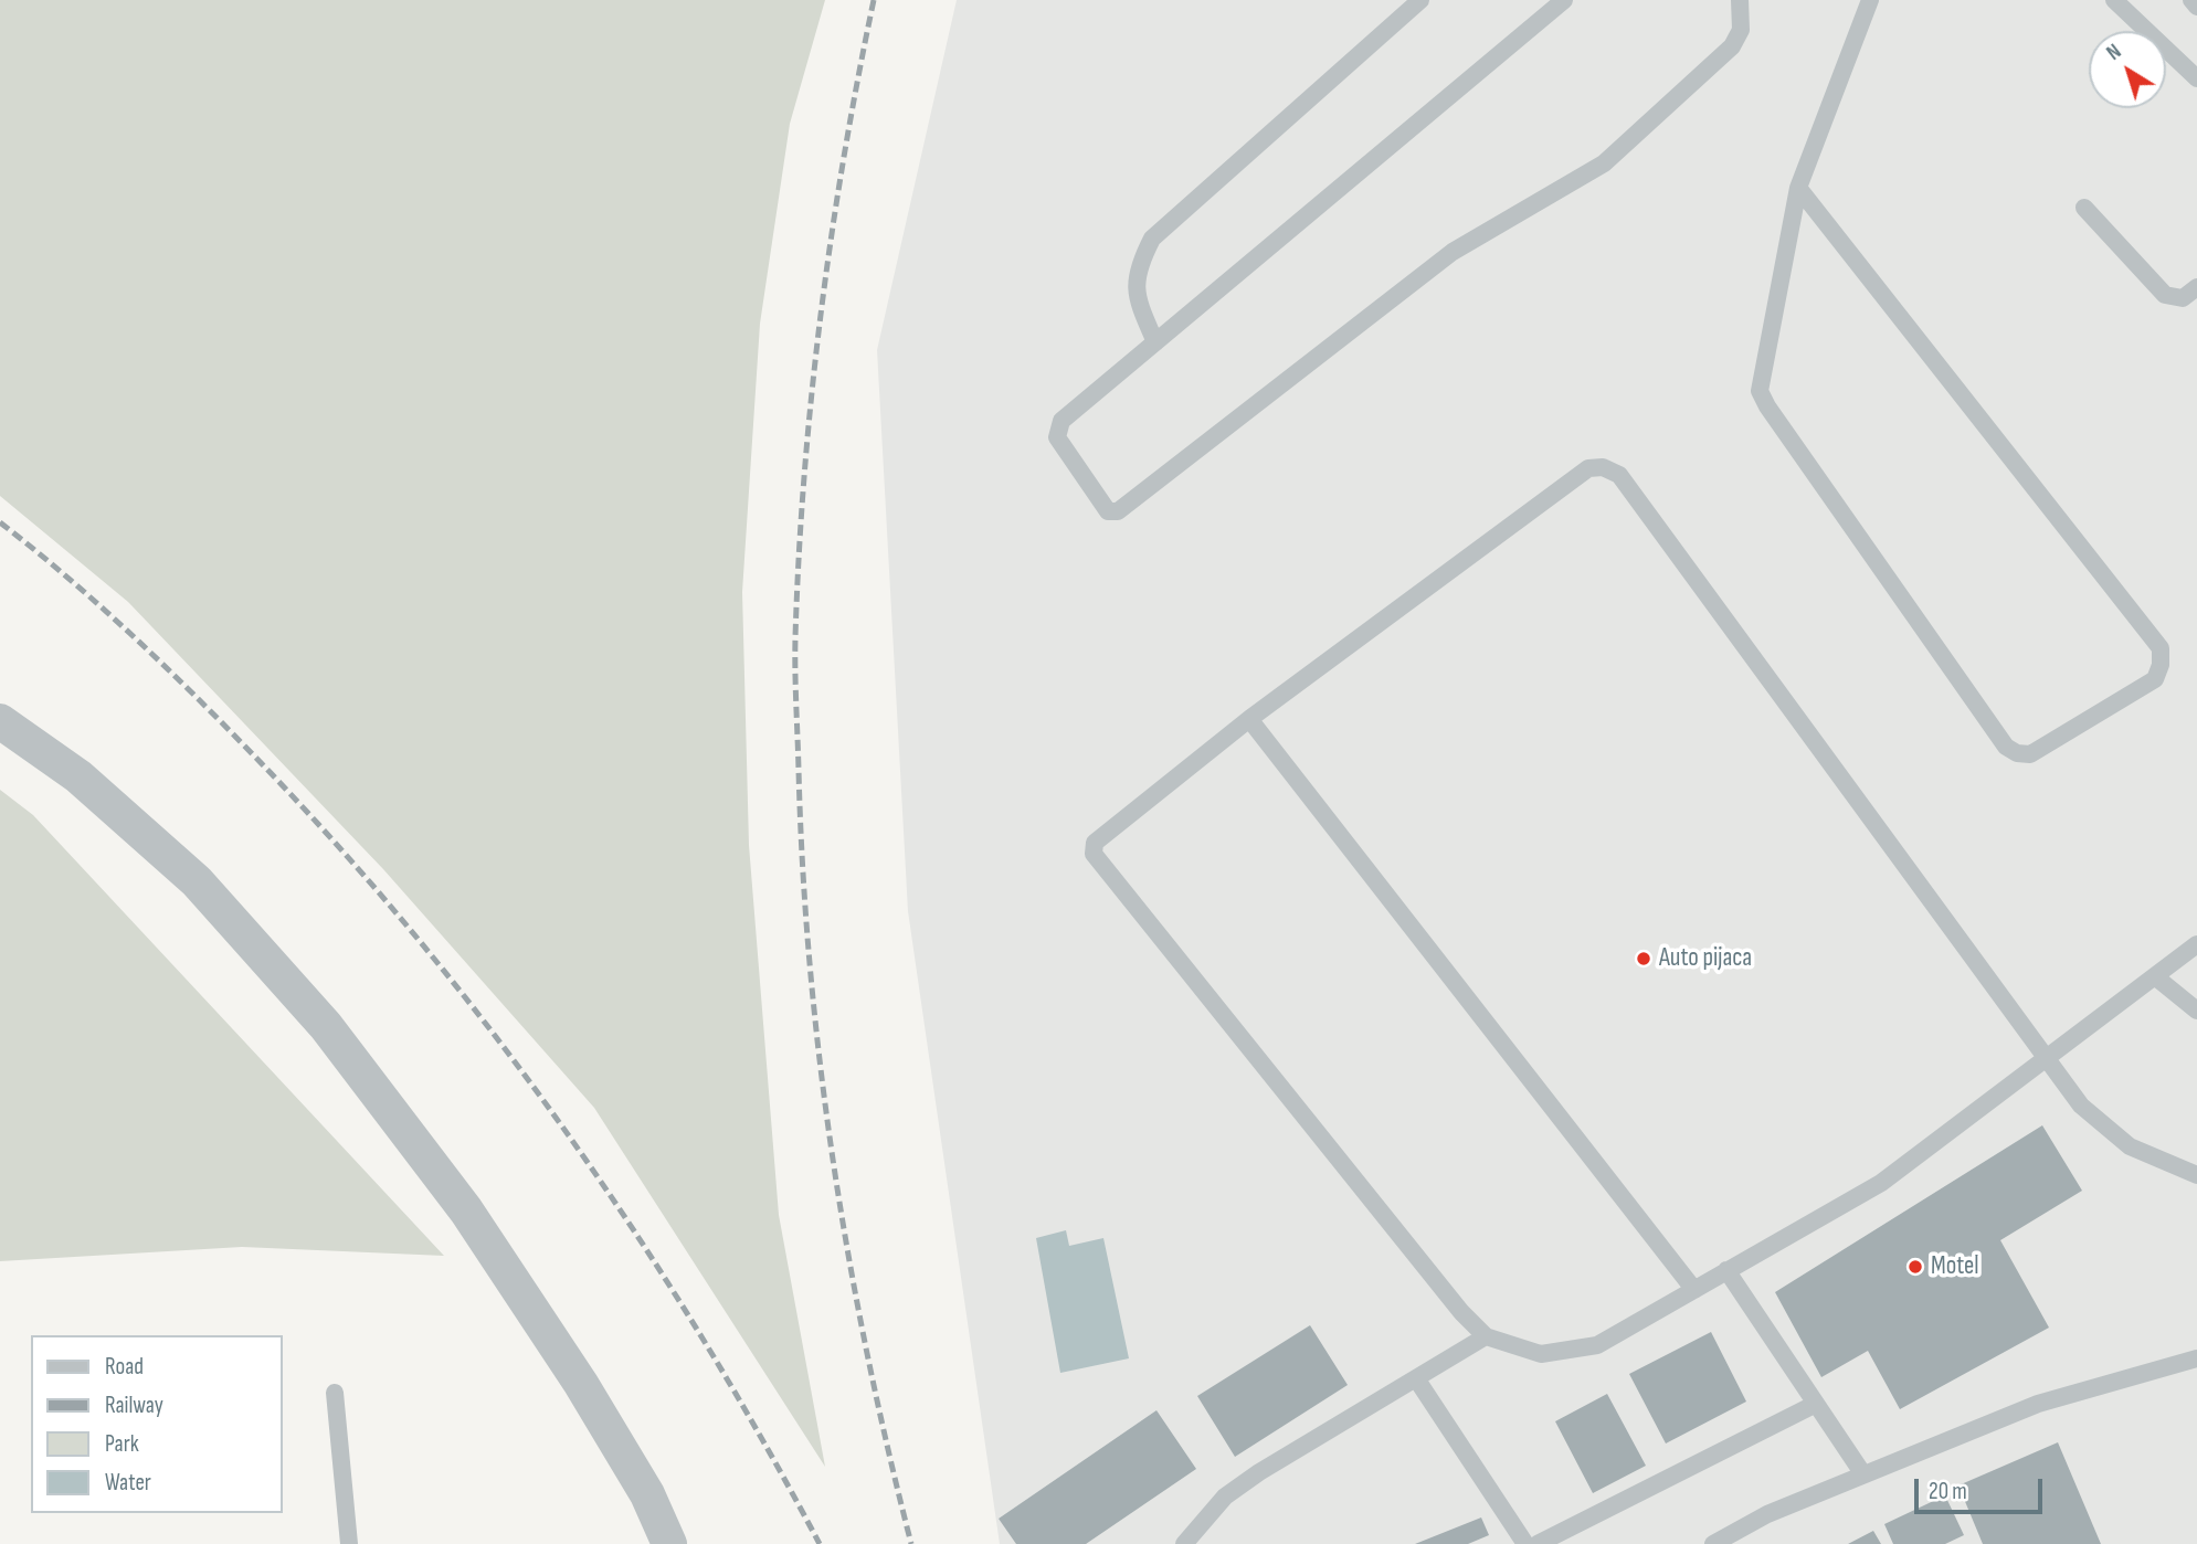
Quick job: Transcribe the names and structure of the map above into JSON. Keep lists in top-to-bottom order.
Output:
{
  "places": ["Auto pijaca", "Motel"],
  "legend": [
    "Road",
    "Railway",
    "Park",
    "Water"
  ],
  "scale_bar": "20 m",
  "north": "top left"
}
